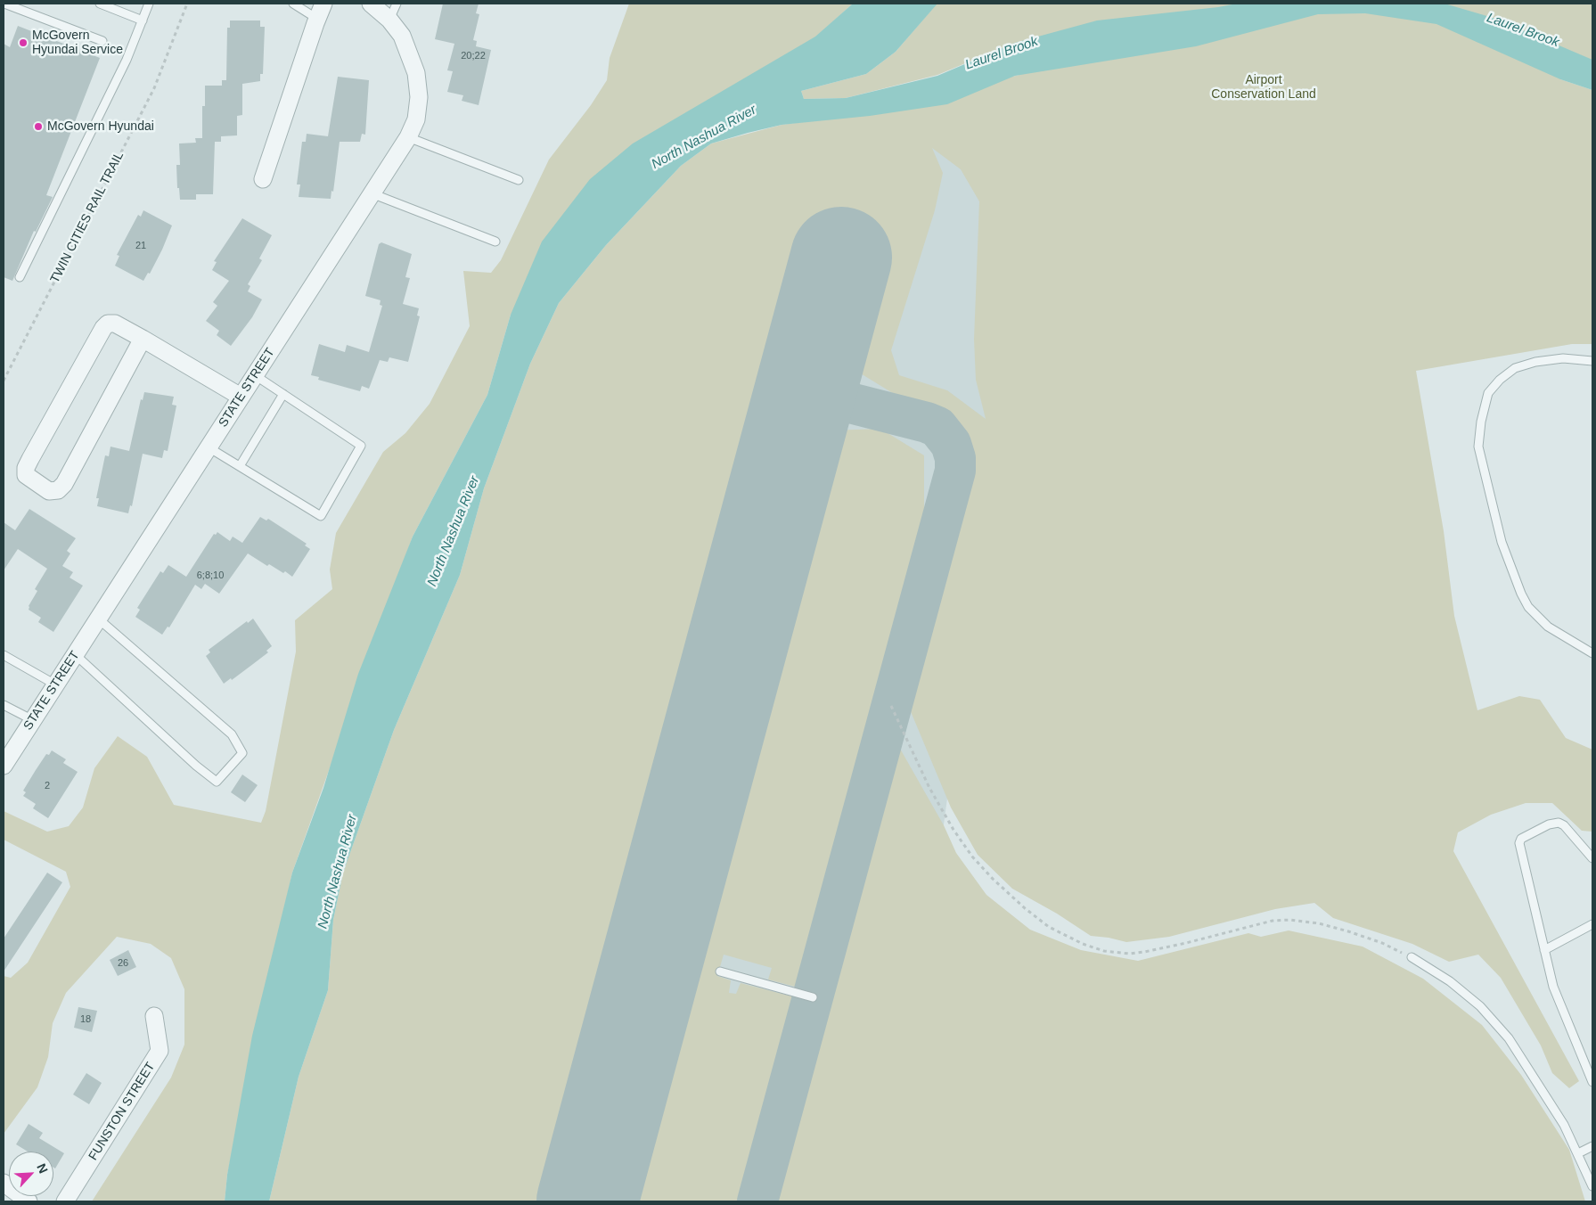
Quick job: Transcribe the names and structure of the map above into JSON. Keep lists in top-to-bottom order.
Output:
{
  "streets": {
    "street": ["STATE STREET", "FUNSTON STREET"],
    "path": ["TWIN CITIES RAIL TRAIL"]
  },
  "water": ["Laurel Brook", "North Nashua River"],
  "parks": ["Airport Conservation Land"],
  "places": ["McGovern Hyundai Service", "McGovern Hyundai"],
  "house_numbers": [
    "20;22",
    "21",
    "6;8;10",
    "2",
    "26",
    "18"
  ],
  "north": "top right"
}
